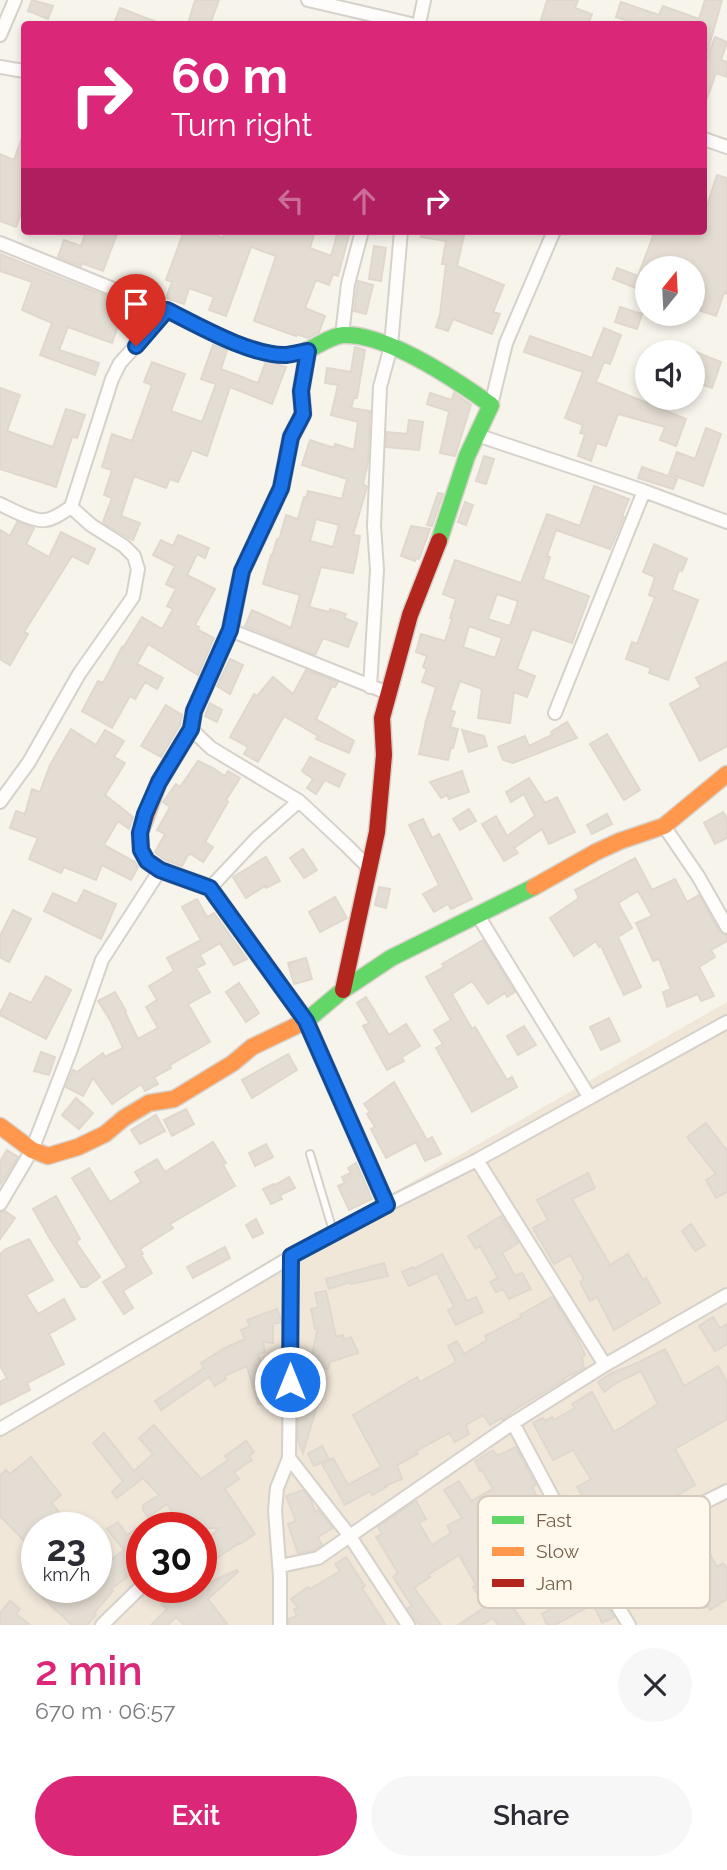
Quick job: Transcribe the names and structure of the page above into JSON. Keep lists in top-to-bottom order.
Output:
{
  "legend": ["Fast", "Slow", "Jam"],
  "north": "top",
  "page": {
    "turn": ["60 m", "Turn right"],
    "speed": "23 km/h",
    "limit": "30",
    "heading": ["2 min", "670 m · 06:57"],
    "buttons": ["Exit", "Share"]
  }
}
